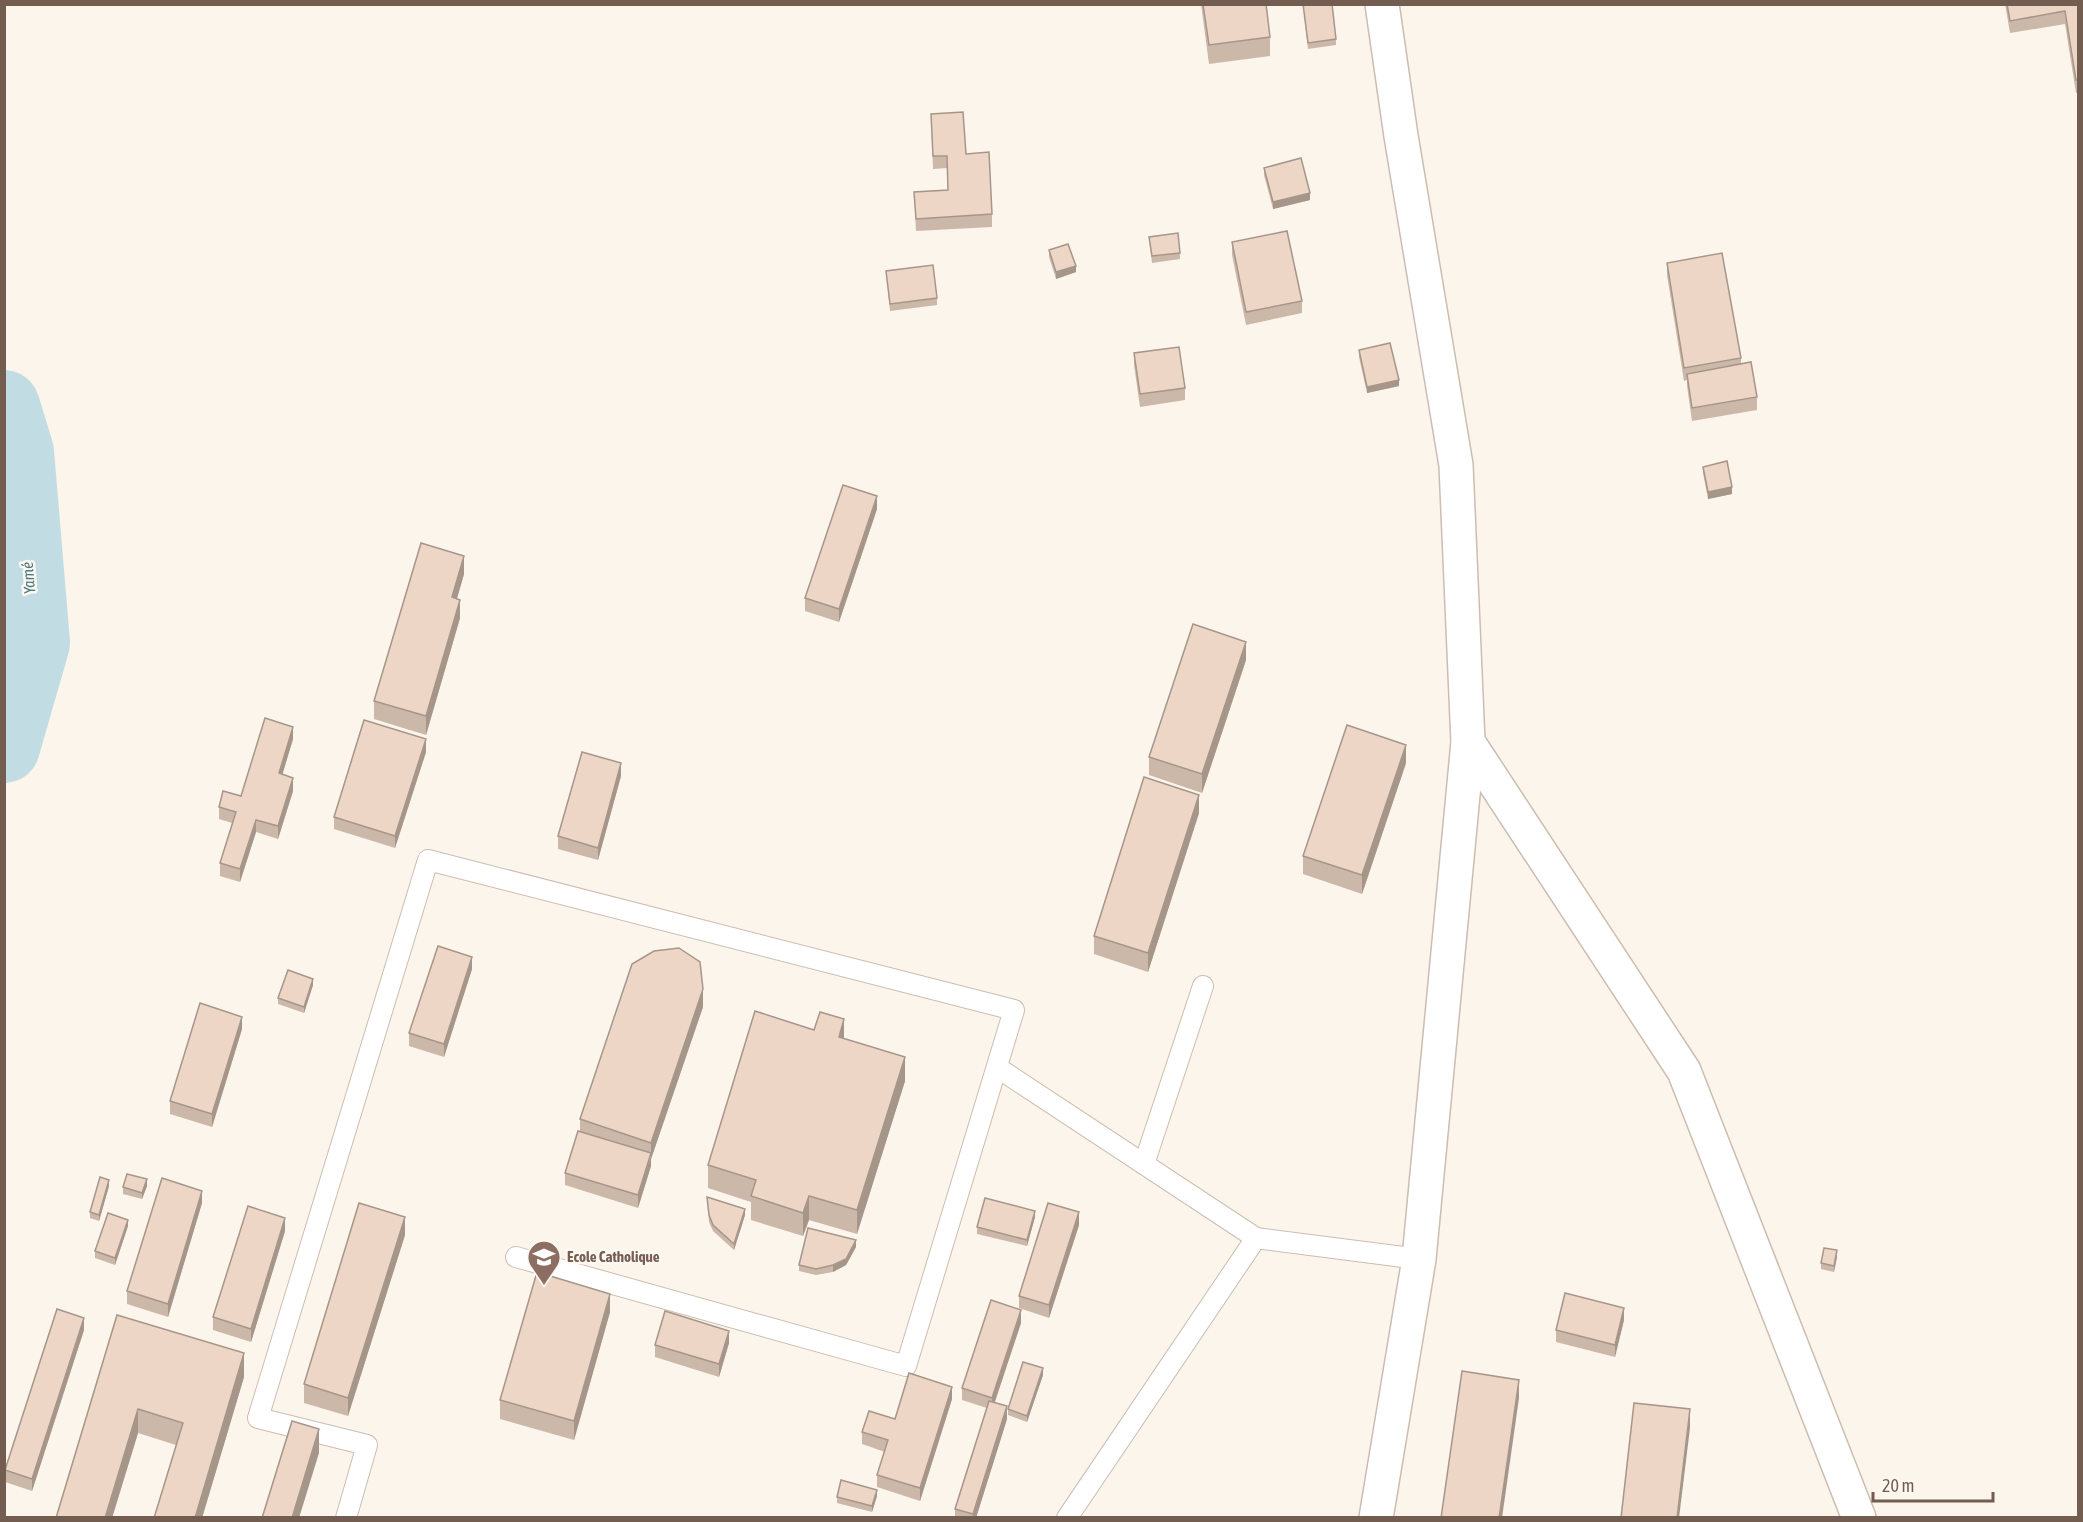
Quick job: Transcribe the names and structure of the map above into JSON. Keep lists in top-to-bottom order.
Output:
{
  "water": ["Yamé"],
  "places": {
    "school or university": ["Ecole Catholique"]
  },
  "scale_bar": "20 m"
}
